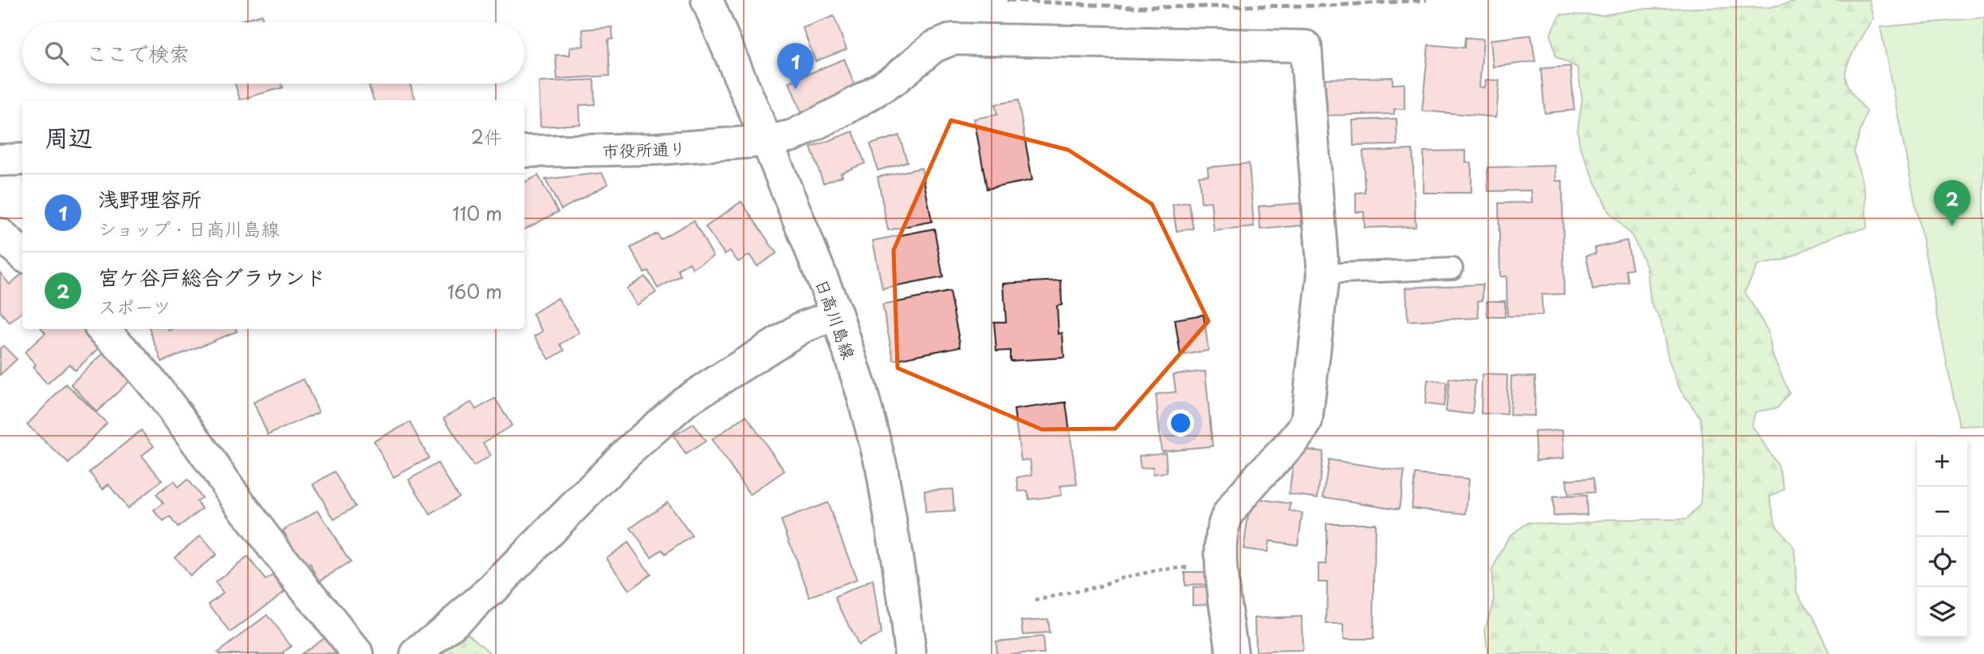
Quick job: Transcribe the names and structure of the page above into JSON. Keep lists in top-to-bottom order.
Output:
{
  "streets": {
    "street": ["市役所通り", "日高川島線"]
  },
  "crossings": [
    ["市役所通り", "日高川島線"]
  ],
  "page": {
    "search": "ここで検索",
    "pins": ["1", "2"],
    "heading": ["周辺", "2件"],
    "list": [
      {
        "mark": "1",
        "name": "浅野理容所",
        "note": "ショップ · 日高川島線",
        "value": "110 m"
      },
      {
        "mark": "2",
        "name": "宮ケ谷戸総合グラウンド",
        "note": "スポーツ",
        "value": "160 m"
      }
    ],
    "map_buttons": ["+", "−"]
  }
}
